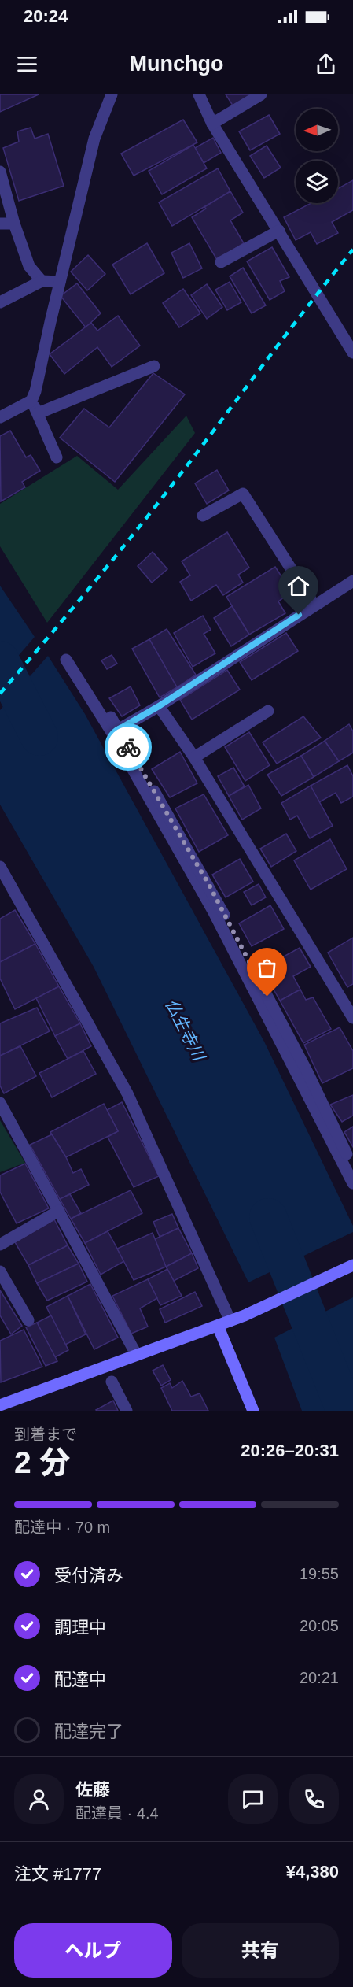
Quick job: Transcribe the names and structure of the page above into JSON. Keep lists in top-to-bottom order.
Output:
{
  "water": ["仏生寺川"],
  "north": "left",
  "page": {
    "status": "20:24",
    "header": "Munchgo",
    "heading": ["2 分", "到着まで", "20:26–20:31"],
    "panel": [
      "佐藤",
      "配達員 · 4.4",
      "注文 #1777",
      "¥4,380"
    ],
    "bar": "配達中 · 70 m",
    "list": [
      ["受付済み", "19:55"],
      ["調理中", "20:05"],
      ["配達中", "20:21"],
      "配達完了"
    ],
    "buttons": ["ヘルプ", "共有"]
  }
}
